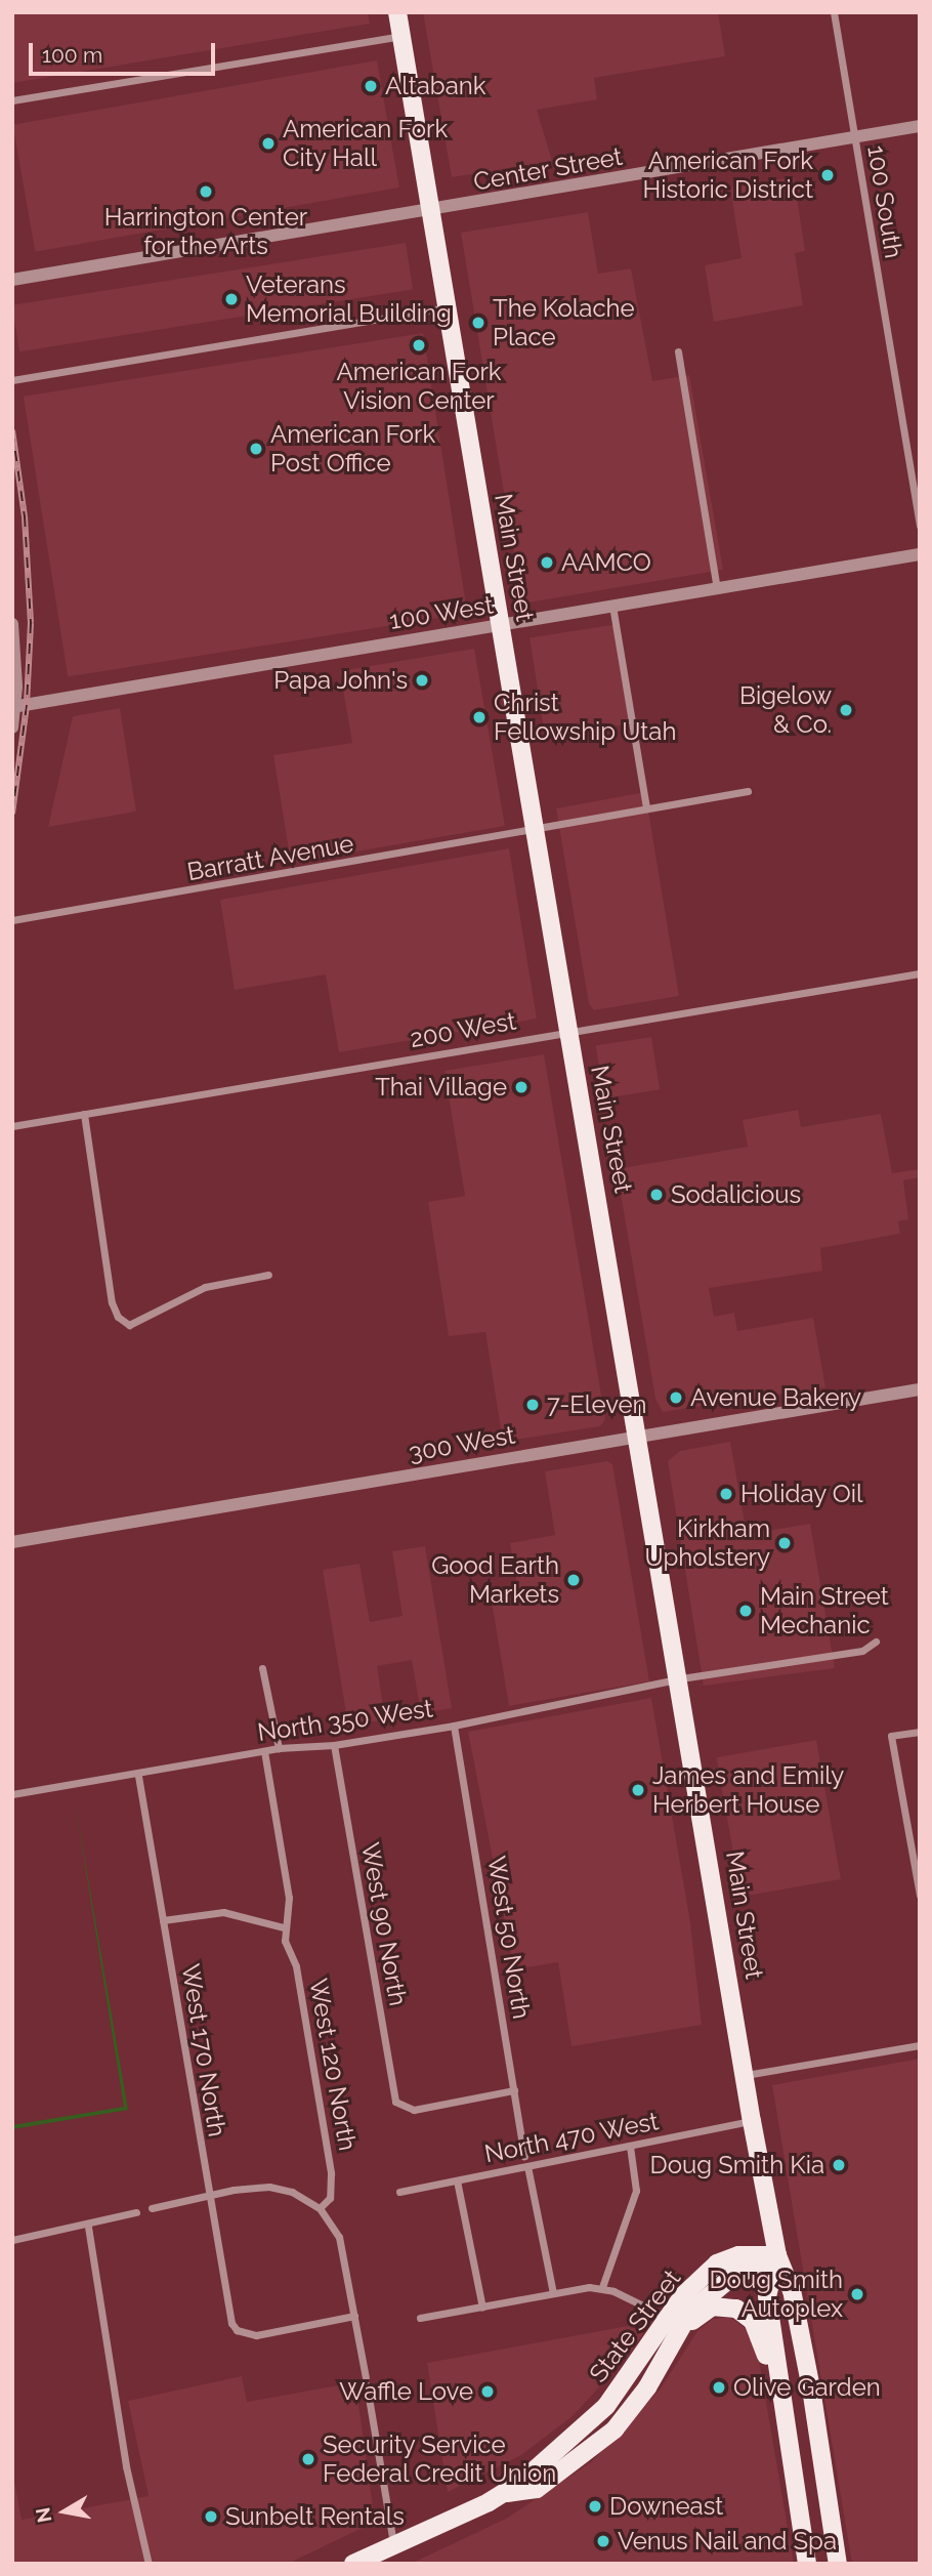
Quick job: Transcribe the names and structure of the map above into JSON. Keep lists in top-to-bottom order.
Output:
{
  "streets": {
    "main road": ["Main Street", "State Street"],
    "street": [
      "Center Street",
      "100 South",
      "100 West",
      "Barratt Avenue",
      "200 West",
      "300 West",
      "North 350 West",
      "West 90 North",
      "West 50 North",
      "West 170 North",
      "West 120 North",
      "North 470 West"
    ]
  },
  "crossings": [
    ["Center Street", "100 South"],
    ["Center Street", "Main Street"],
    ["Main Street", "100 West"],
    ["Main Street", "Barratt Avenue"],
    ["Main Street", "200 West"],
    ["Main Street", "300 West"],
    ["Main Street", "North 350 West"],
    ["Main Street", "North 470 West"],
    ["Main Street", "State Street"],
    ["North 350 West", "West 90 North"],
    ["North 350 West", "West 50 North"],
    ["North 350 West", "West 170 North"],
    ["North 350 West", "West 120 North"],
    ["West 90 North", "West 50 North"]
  ],
  "places": [
    "Altabank",
    "American Fork City Hall",
    "American Fork Historic District",
    "Harrington Center for the Arts",
    "Veterans Memorial Building",
    "The Kolache Place",
    "American Fork Vision Center",
    "American Fork Post Office",
    "AAMCO",
    "Papa John's",
    "Bigelow & Co.",
    "Christ Fellowship Utah",
    "Thai Village",
    "Sodalicious",
    "Avenue Bakery",
    "7-Eleven",
    "Holiday Oil",
    "Kirkham Upholstery",
    "Good Earth Markets",
    "Main Street Mechanic",
    "James and Emily Herbert House",
    "Doug Smith Kia",
    "Doug Smith Autoplex",
    "Olive Garden",
    "Waffle Love",
    "Security Service Federal Credit Union",
    "Downeast",
    "Sunbelt Rentals",
    "Venus Nail and Spa"
  ],
  "scale_bar": "100 m",
  "north": "left"
}
